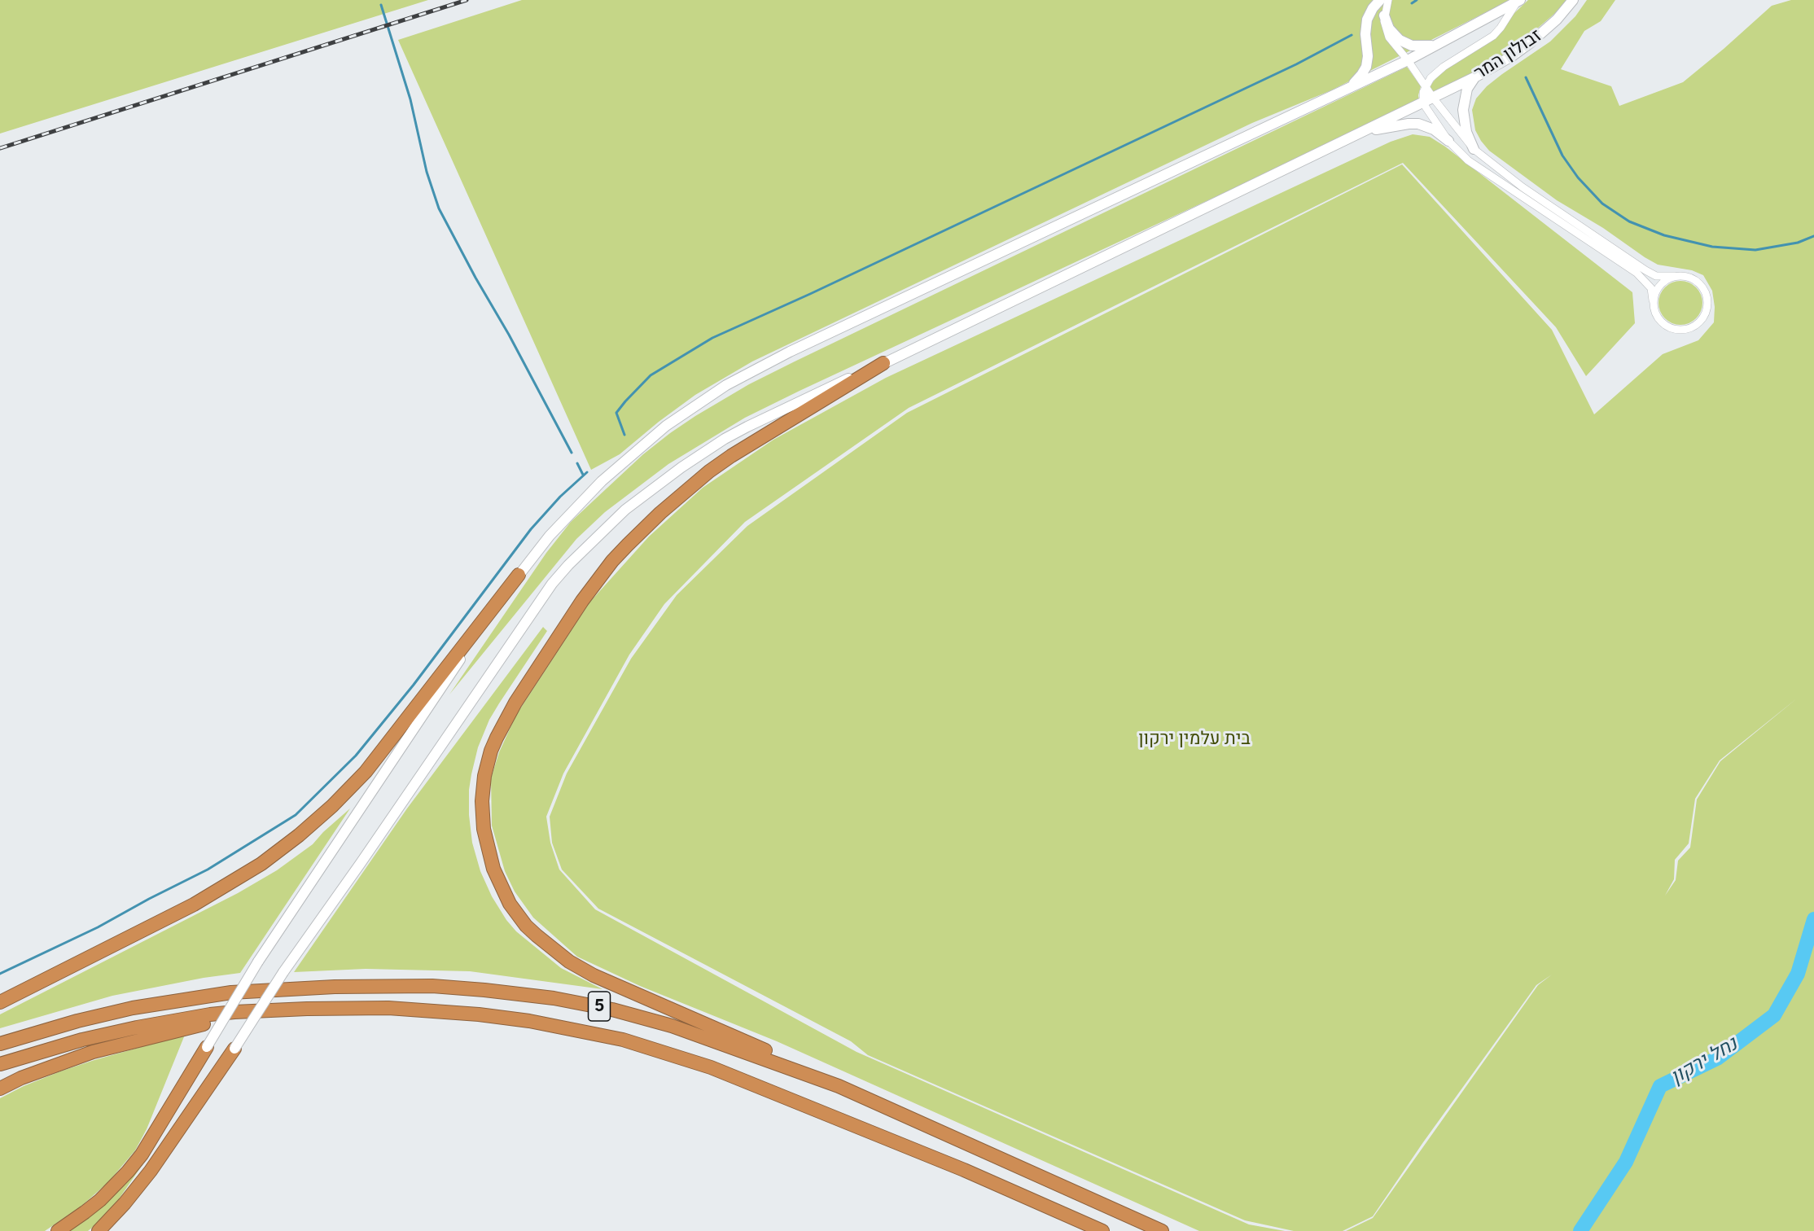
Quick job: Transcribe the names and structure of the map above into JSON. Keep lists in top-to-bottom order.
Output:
{
  "streets": {
    "highway": ["5"],
    "main road": ["זבולון המר"]
  },
  "water": ["נחל ירקון"],
  "parks": ["בית עלמין ירקון"]
}
